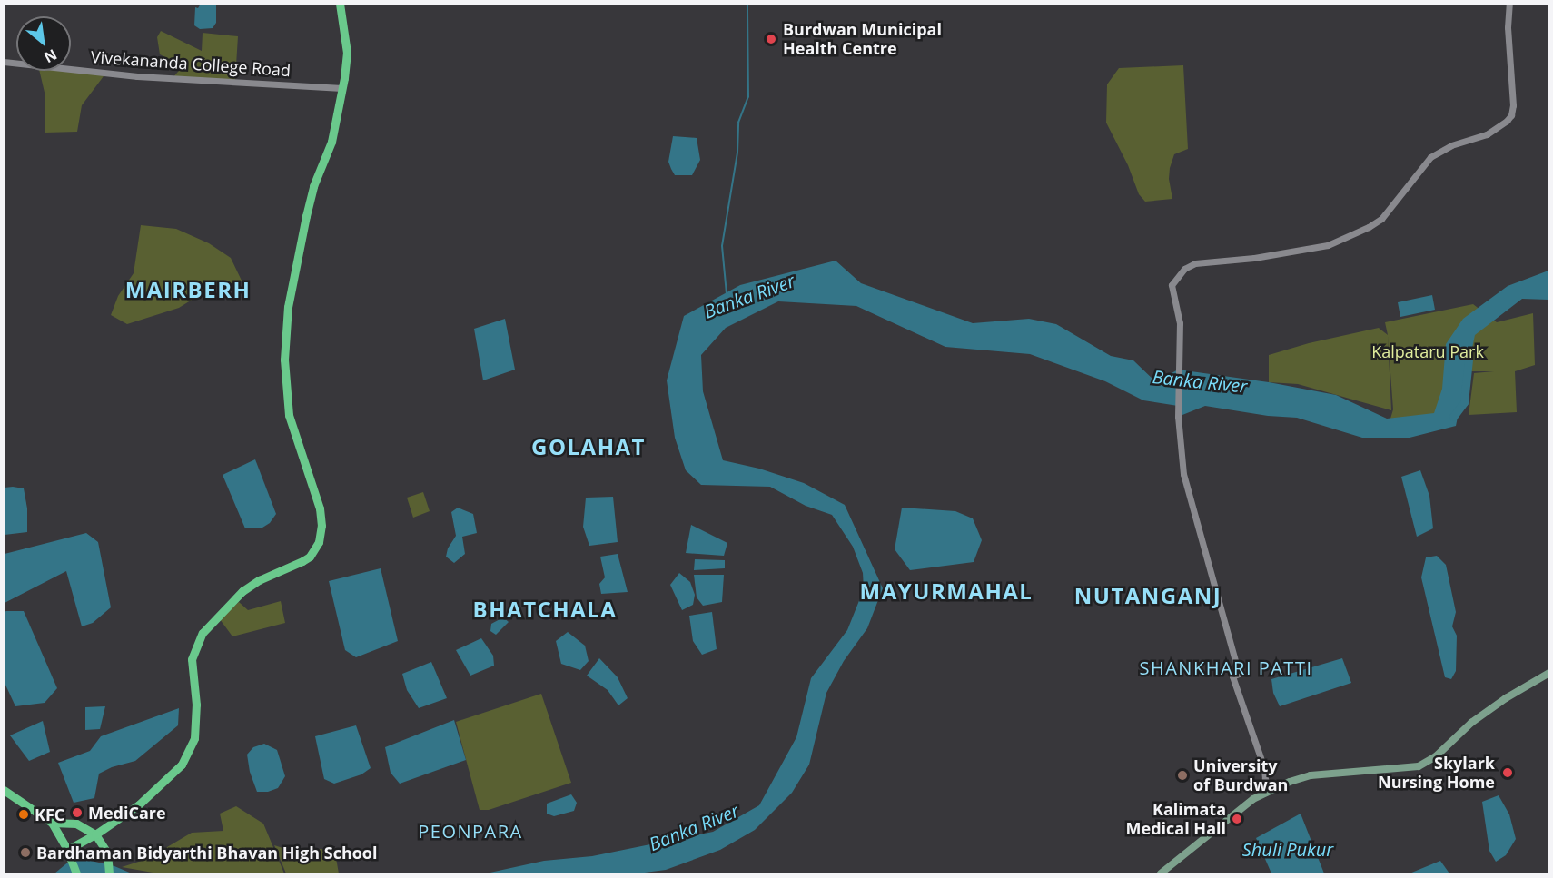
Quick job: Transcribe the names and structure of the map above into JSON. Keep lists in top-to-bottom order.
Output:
{
  "streets": {
    "street": ["Vivekananda College Road"]
  },
  "districts": [
    "MAIRBERH",
    "GOLAHAT",
    "MAYURMAHAL",
    "NUTANGANJ",
    "BHATCHALA",
    "SHANKHARI PATTI",
    "PEONPARA"
  ],
  "water": ["Banka River", "Shuli Pukur"],
  "parks": ["Kalpataru Park"],
  "places": [
    "Burdwan Municipal Health Centre",
    "Skylark Nursing Home",
    "University of Burdwan",
    "MediCare",
    "KFC",
    "Kalimata Medical Hall",
    "Bardhaman Bidyarthi Bhavan High School"
  ],
  "north": "bottom right"
}
